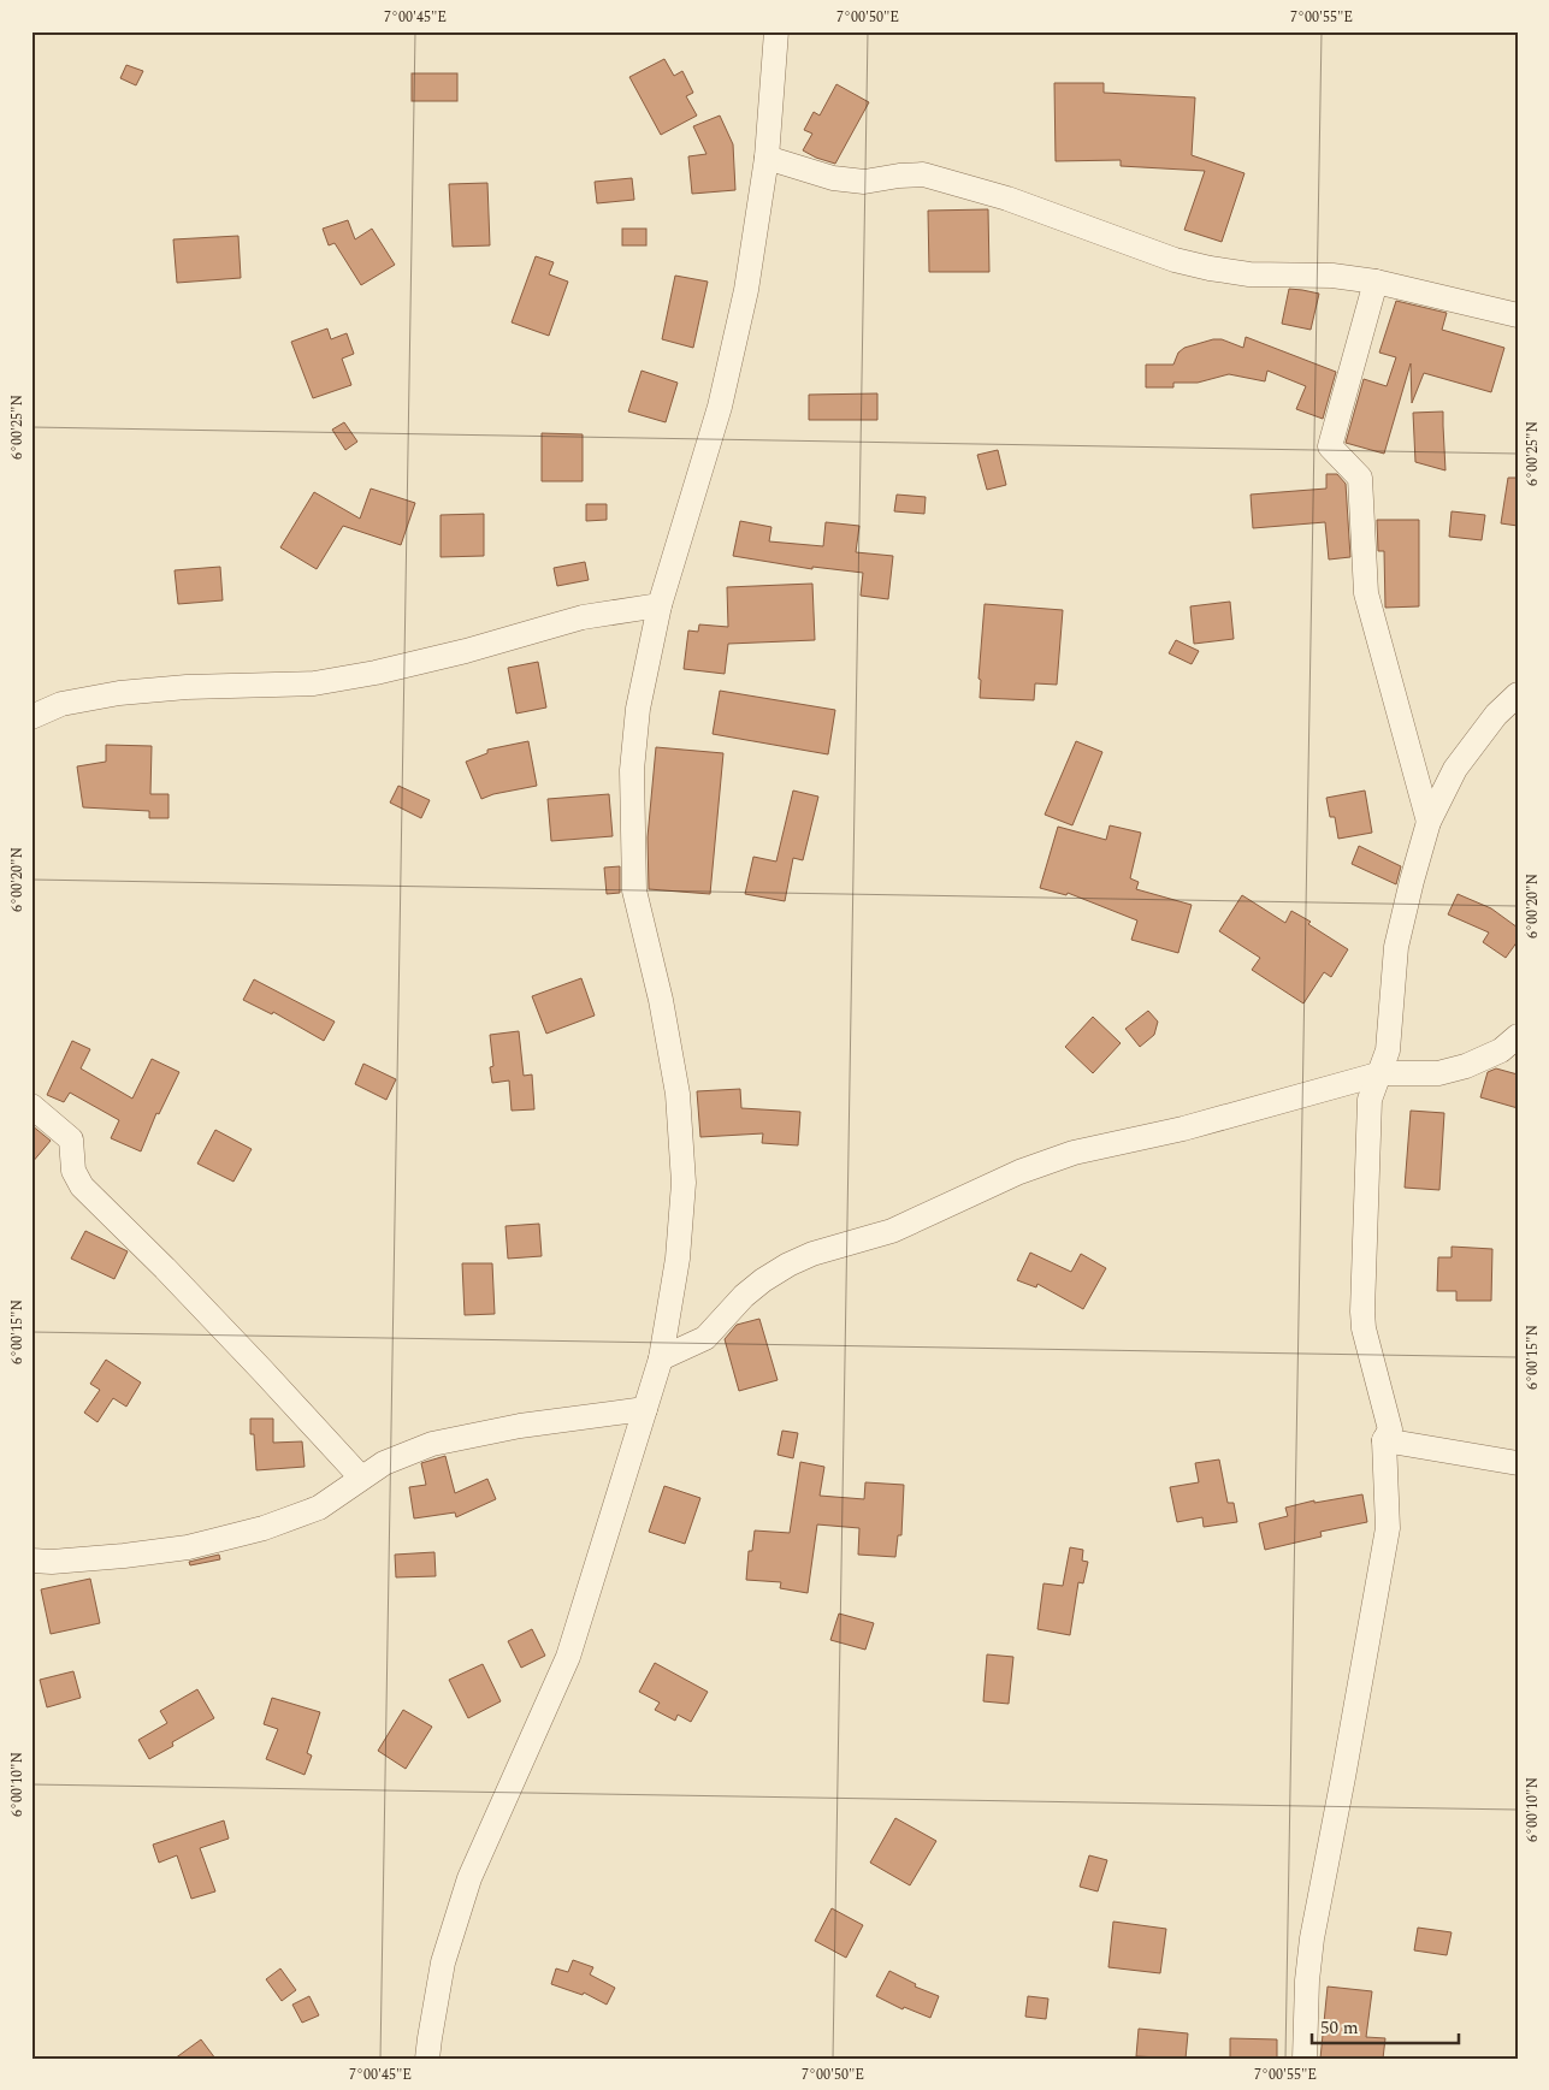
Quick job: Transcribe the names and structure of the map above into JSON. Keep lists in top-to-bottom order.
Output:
{
  "scale_bar": "50 m",
  "coordinates": [
    "7°00'45\"E",
    "7°00'50\"E",
    "7°00'55\"E",
    "6°00'25\"N",
    "6°00'20\"N",
    "6°00'15\"N",
    "6°00'10\"N"
  ]
}
